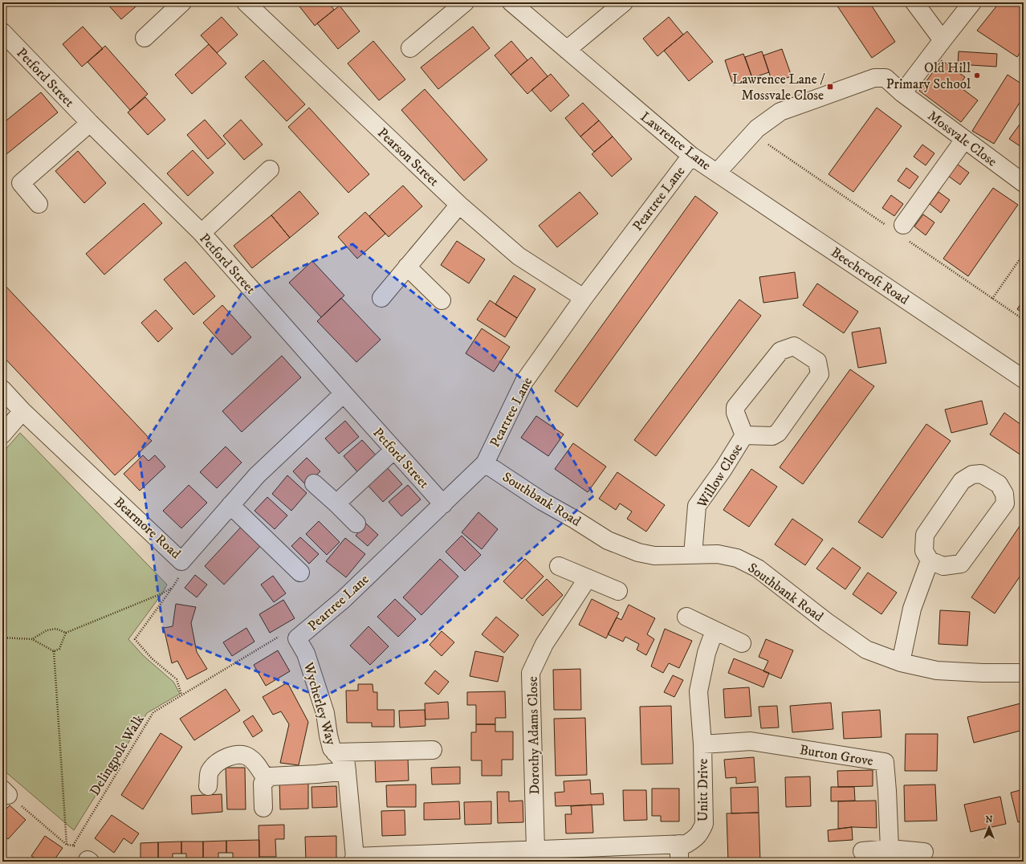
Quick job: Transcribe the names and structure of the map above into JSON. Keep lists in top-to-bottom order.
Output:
{
  "streets": {
    "street": [
      "Petford Street",
      "Mossvale Close",
      "Lawrence Lane",
      "Pearson Street",
      "Peartree Lane",
      "Beechcroft Road",
      "Willow Close",
      "Southbank Road",
      "Bearmore Road",
      "Wycherley Way",
      "Dorothy Adams Close",
      "Burton Grove",
      "Unitt Drive"
    ],
    "path": ["Delingpole Walk"]
  },
  "crossings": [
    ["Petford Street", "Peartree Lane"],
    ["Petford Street", "Bearmore Road"],
    ["Mossvale Close", "Lawrence Lane"],
    ["Lawrence Lane", "Peartree Lane"],
    ["Lawrence Lane", "Beechcroft Road"],
    ["Pearson Street", "Peartree Lane"],
    ["Peartree Lane", "Southbank Road"],
    ["Peartree Lane", "Wycherley Way"],
    ["Peartree Lane", "Delingpole Walk"],
    ["Willow Close", "Southbank Road"],
    ["Wycherley Way", "Delingpole Walk"],
    ["Wycherley Way", "Unitt Drive"],
    ["Dorothy Adams Close", "Unitt Drive"],
    ["Burton Grove", "Unitt Drive"]
  ],
  "places": {
    "other": ["Old Hill Primary School"],
    "transit": ["Lawrence Lane / Mossvale Close"]
  },
  "north": "top"
}
